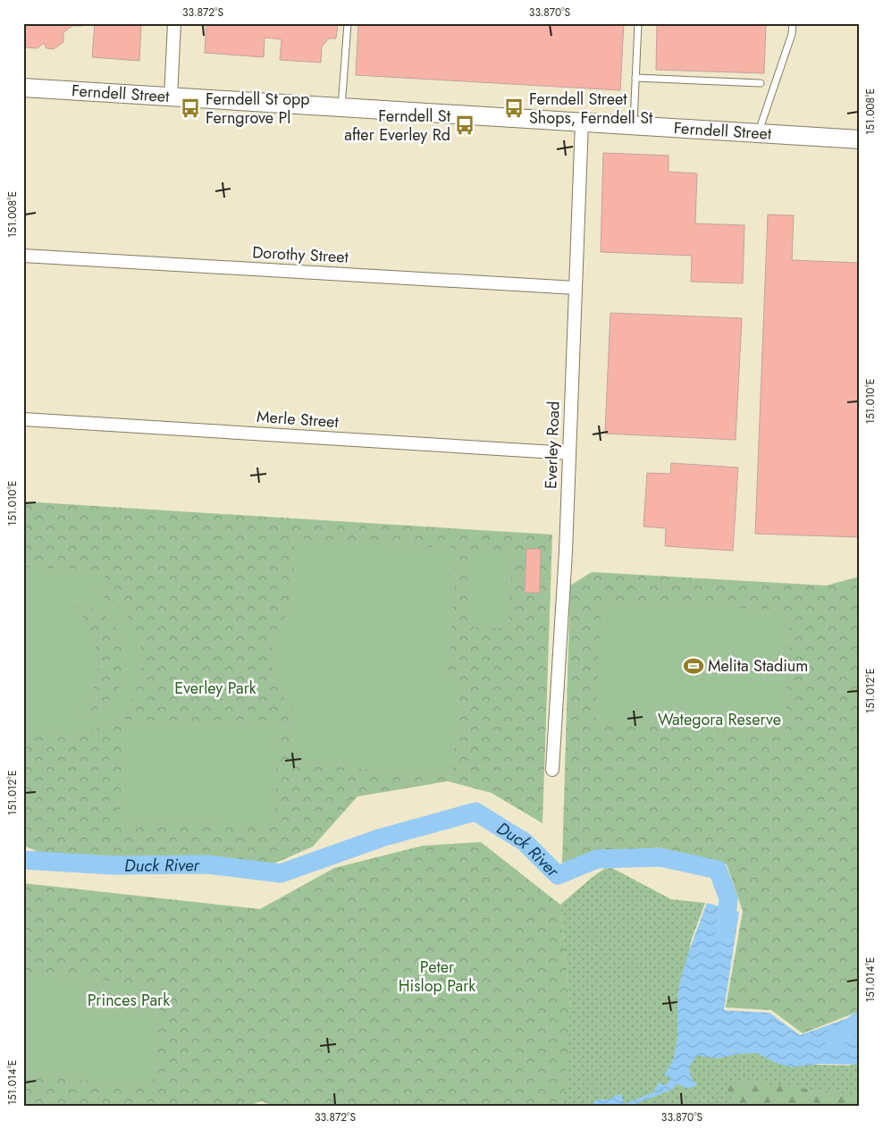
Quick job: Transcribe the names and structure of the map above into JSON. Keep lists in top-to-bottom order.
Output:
{
  "streets": {
    "main road": ["Ferndell Street"],
    "street": ["Dorothy Street", "Merle Street", "Everley Road"]
  },
  "crossings": [
    ["Ferndell Street", "Everley Road"],
    ["Dorothy Street", "Everley Road"],
    ["Merle Street", "Everley Road"]
  ],
  "water": ["Duck River"],
  "parks": [
    "Everley Park",
    "Wategora Reserve",
    "Peter Hislop Park",
    "Princes Park"
  ],
  "places": {
    "bus stop": ["Ferndell St opp Ferngrove Pl", "Ferndell Street Shops, Ferndell St", "Ferndell St after Everley Rd"],
    "sports": ["Melita Stadium"]
  },
  "coordinates": [
    "33.872°S",
    "33.870°S",
    "151.008°E",
    "151.010°E",
    "151.012°E",
    "151.014°E"
  ]
}
